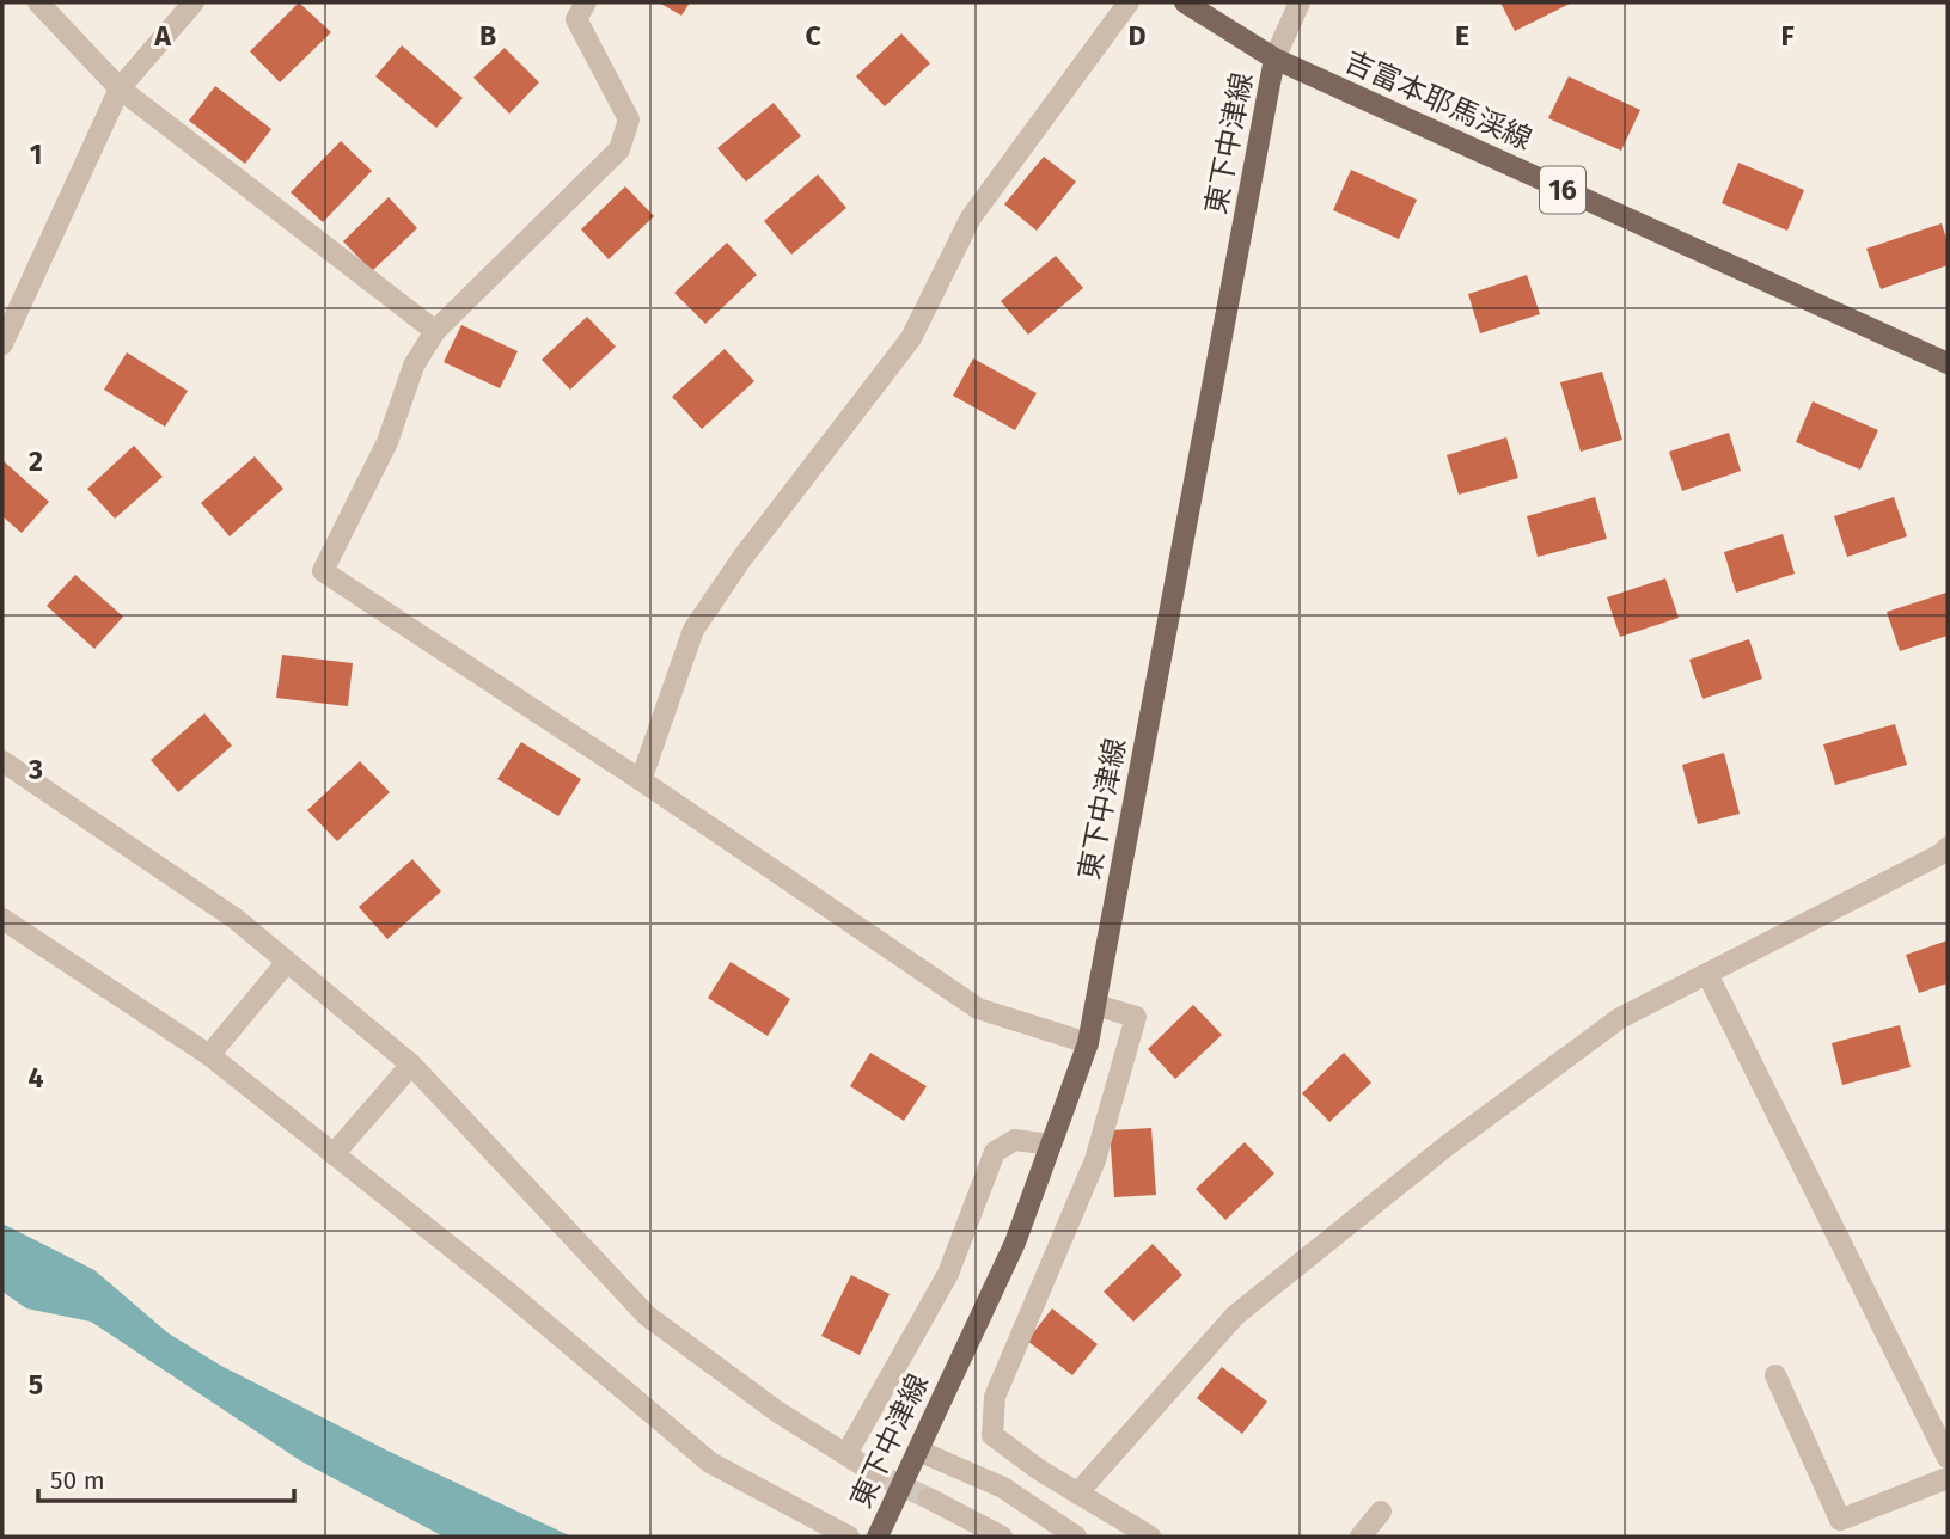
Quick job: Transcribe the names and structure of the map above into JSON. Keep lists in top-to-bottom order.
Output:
{
  "streets": {
    "main road": ["吉富本耶馬渓線", "東下中津線", "16"]
  },
  "crossings": [
    ["吉富本耶馬渓線", "東下中津線"]
  ],
  "scale_bar": "50 m",
  "grid": {
    "columns": [
      "A",
      "B",
      "C",
      "D",
      "E",
      "F"
    ],
    "rows": [
      "1",
      "2",
      "3",
      "4",
      "5"
    ]
  }
}
